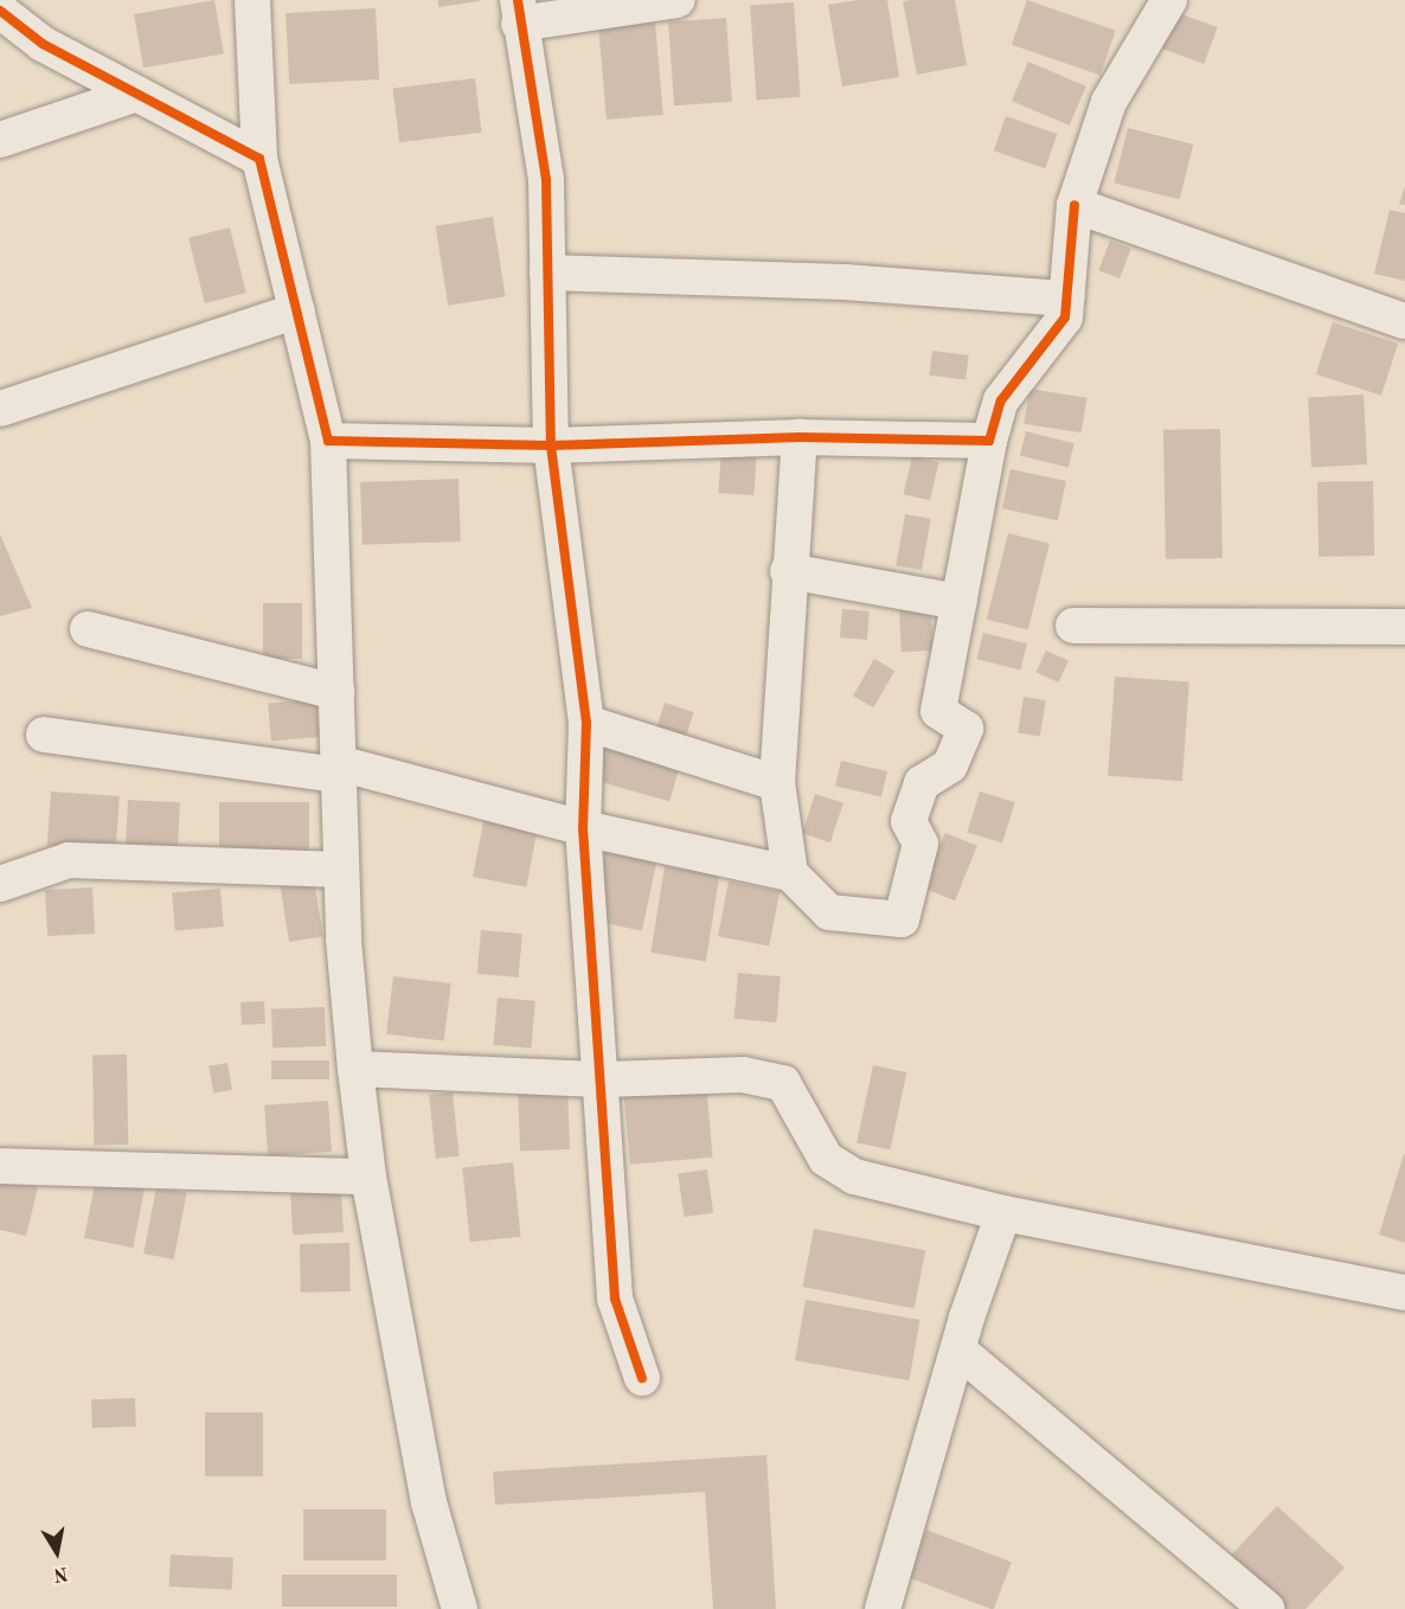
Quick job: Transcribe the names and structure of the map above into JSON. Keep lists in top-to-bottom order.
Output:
{
  "north": "bottom"
}
